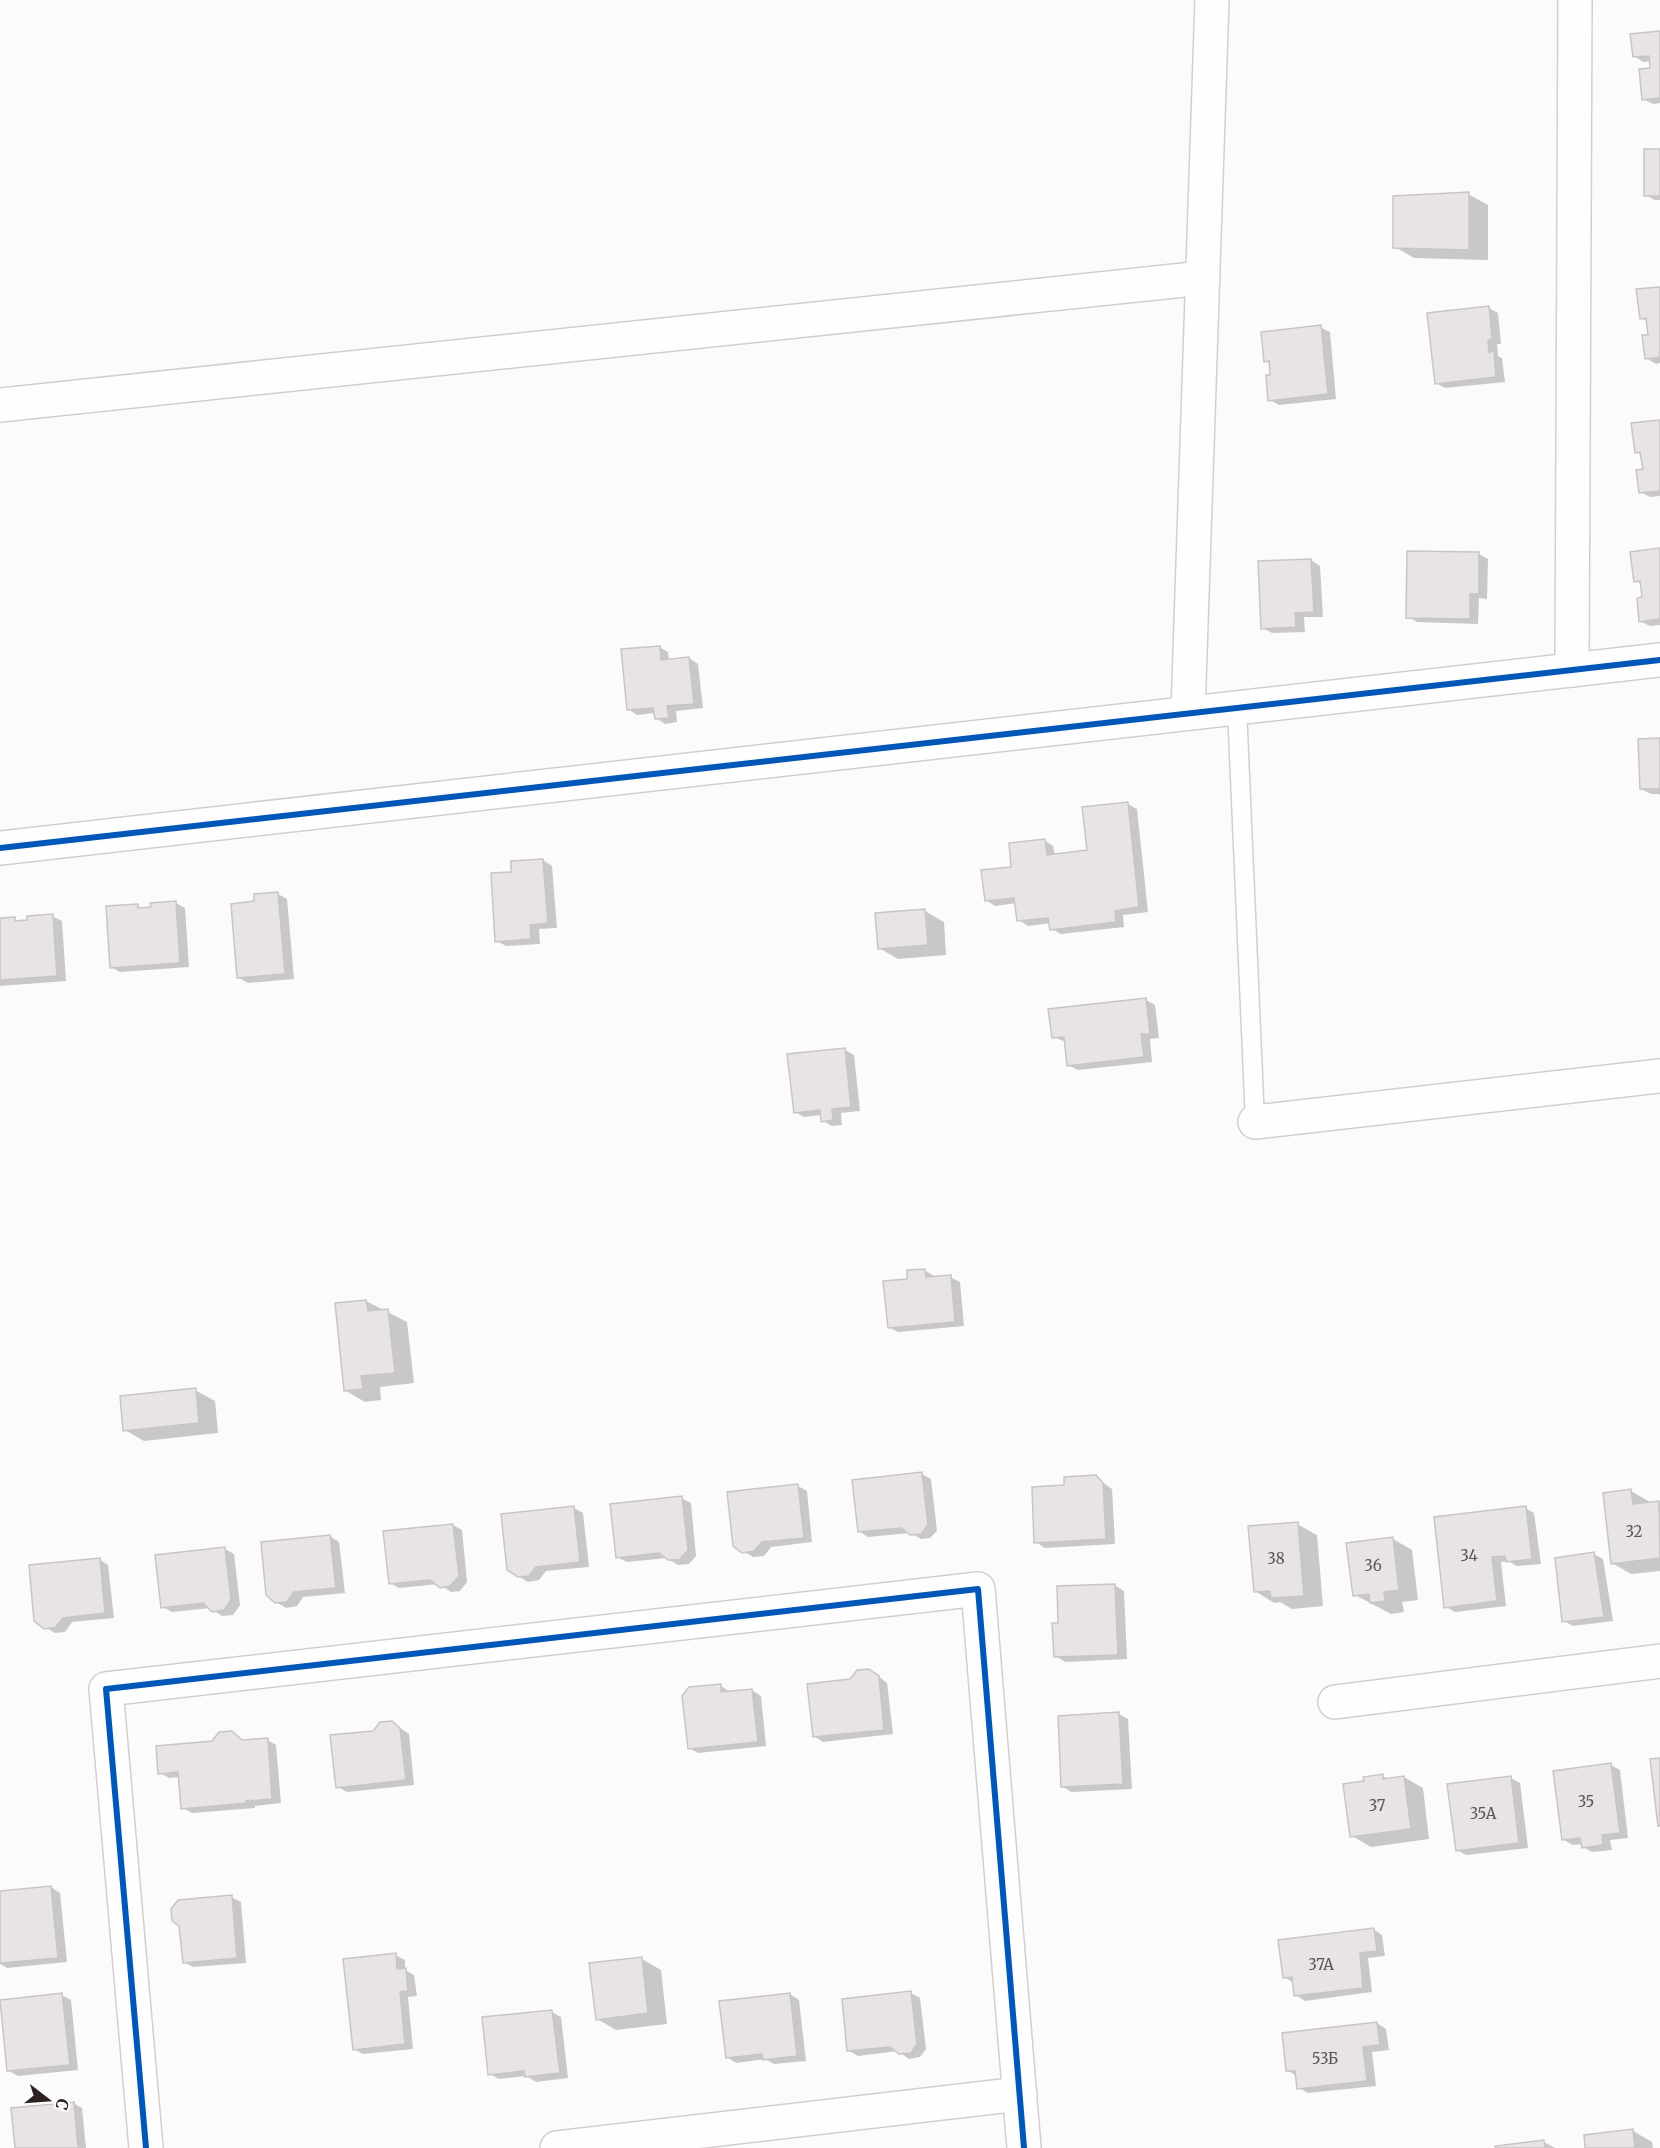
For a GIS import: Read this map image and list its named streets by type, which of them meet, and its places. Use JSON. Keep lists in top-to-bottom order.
{
  "house_numbers": [
    "32",
    "34",
    "38",
    "36",
    "35",
    "37",
    "35А",
    "37А",
    "53Б"
  ],
  "north": "right"
}
